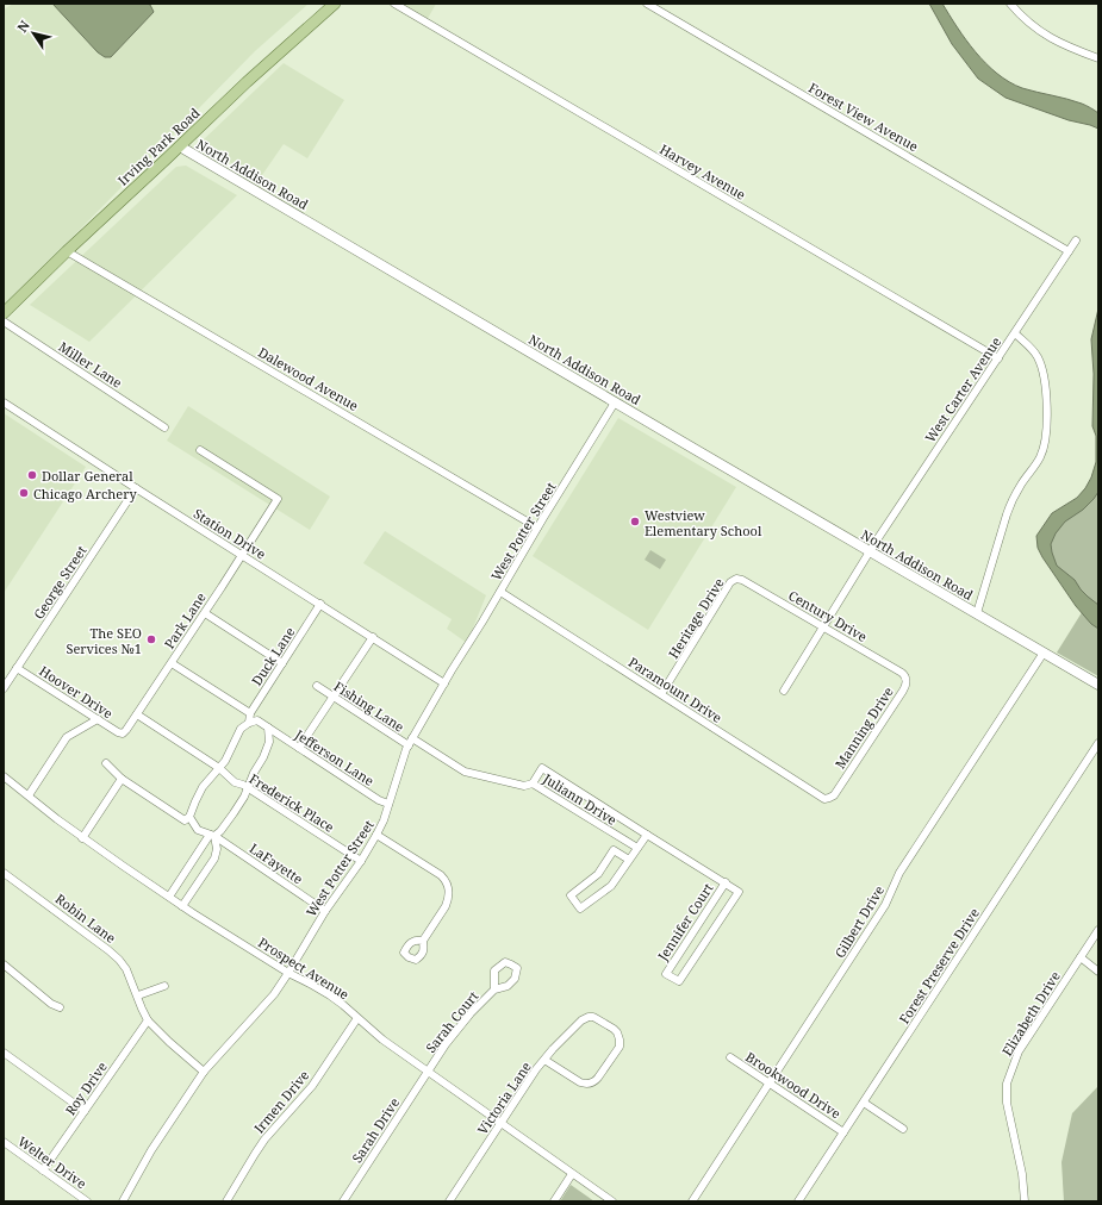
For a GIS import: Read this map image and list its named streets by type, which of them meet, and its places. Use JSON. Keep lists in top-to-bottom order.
{
  "streets": {
    "main road": ["Irving Park Road"],
    "street": [
      "Forest View Avenue",
      "Harvey Avenue",
      "North Addison Road",
      "Miller Lane",
      "Dalewood Avenue",
      "West Carter Avenue",
      "West Potter Street",
      "Station Drive",
      "George Street",
      "Century Drive",
      "Heritage Drive",
      "Park Lane",
      "Duck Lane",
      "Paramount Drive",
      "Hoover Drive",
      "Fishing Lane",
      "Manning Drive",
      "Jefferson Lane",
      "Juliann Drive",
      "Frederick Place",
      "LaFayette",
      "Robin Lane",
      "Jennifer Court",
      "Gilbert Drive",
      "Forest Preserve Drive",
      "Prospect Avenue",
      "Elizabeth Drive",
      "Sarah Court",
      "Brookwood Drive",
      "Roy Drive",
      "Victoria Lane",
      "Irmen Drive",
      "Sarah Drive",
      "Welter Drive"
    ]
  },
  "crossings": [
    ["Forest View Avenue", "West Carter Avenue"],
    ["Irving Park Road", "North Addison Road"],
    ["Irving Park Road", "Dalewood Avenue"],
    ["Harvey Avenue", "West Carter Avenue"],
    ["North Addison Road", "West Carter Avenue"],
    ["North Addison Road", "West Potter Street"],
    ["North Addison Road", "Gilbert Drive"],
    ["Dalewood Avenue", "West Potter Street"],
    ["West Carter Avenue", "Century Drive"],
    ["West Potter Street", "Station Drive"],
    ["West Potter Street", "Paramount Drive"],
    ["West Potter Street", "Fishing Lane"],
    ["West Potter Street", "Jefferson Lane"],
    ["West Potter Street", "Juliann Drive"],
    ["West Potter Street", "Frederick Place"],
    ["West Potter Street", "LaFayette"],
    ["West Potter Street", "Robin Lane"],
    ["West Potter Street", "Prospect Avenue"],
    ["Station Drive", "George Street"],
    ["Station Drive", "Park Lane"],
    ["Station Drive", "Duck Lane"],
    ["George Street", "Hoover Drive"],
    ["Century Drive", "Heritage Drive"],
    ["Century Drive", "Manning Drive"],
    ["Heritage Drive", "Paramount Drive"],
    ["Park Lane", "Hoover Drive"],
    ["Park Lane", "Frederick Place"],
    ["Duck Lane", "Jefferson Lane"],
    ["Paramount Drive", "Manning Drive"],
    ["Fishing Lane", "Juliann Drive"],
    ["Robin Lane", "Roy Drive"],
    ["Gilbert Drive", "Brookwood Drive"],
    ["Forest Preserve Drive", "Brookwood Drive"],
    ["Prospect Avenue", "Sarah Court"],
    ["Prospect Avenue", "Victoria Lane"],
    ["Prospect Avenue", "Irmen Drive"],
    ["Prospect Avenue", "Sarah Drive"],
    ["Sarah Court", "Sarah Drive"],
    ["Roy Drive", "Welter Drive"]
  ],
  "places": [
    "Dollar General",
    "Chicago Archery",
    "Westview Elementary School",
    "The SEO Services №1"
  ],
  "north": "top left"
}
